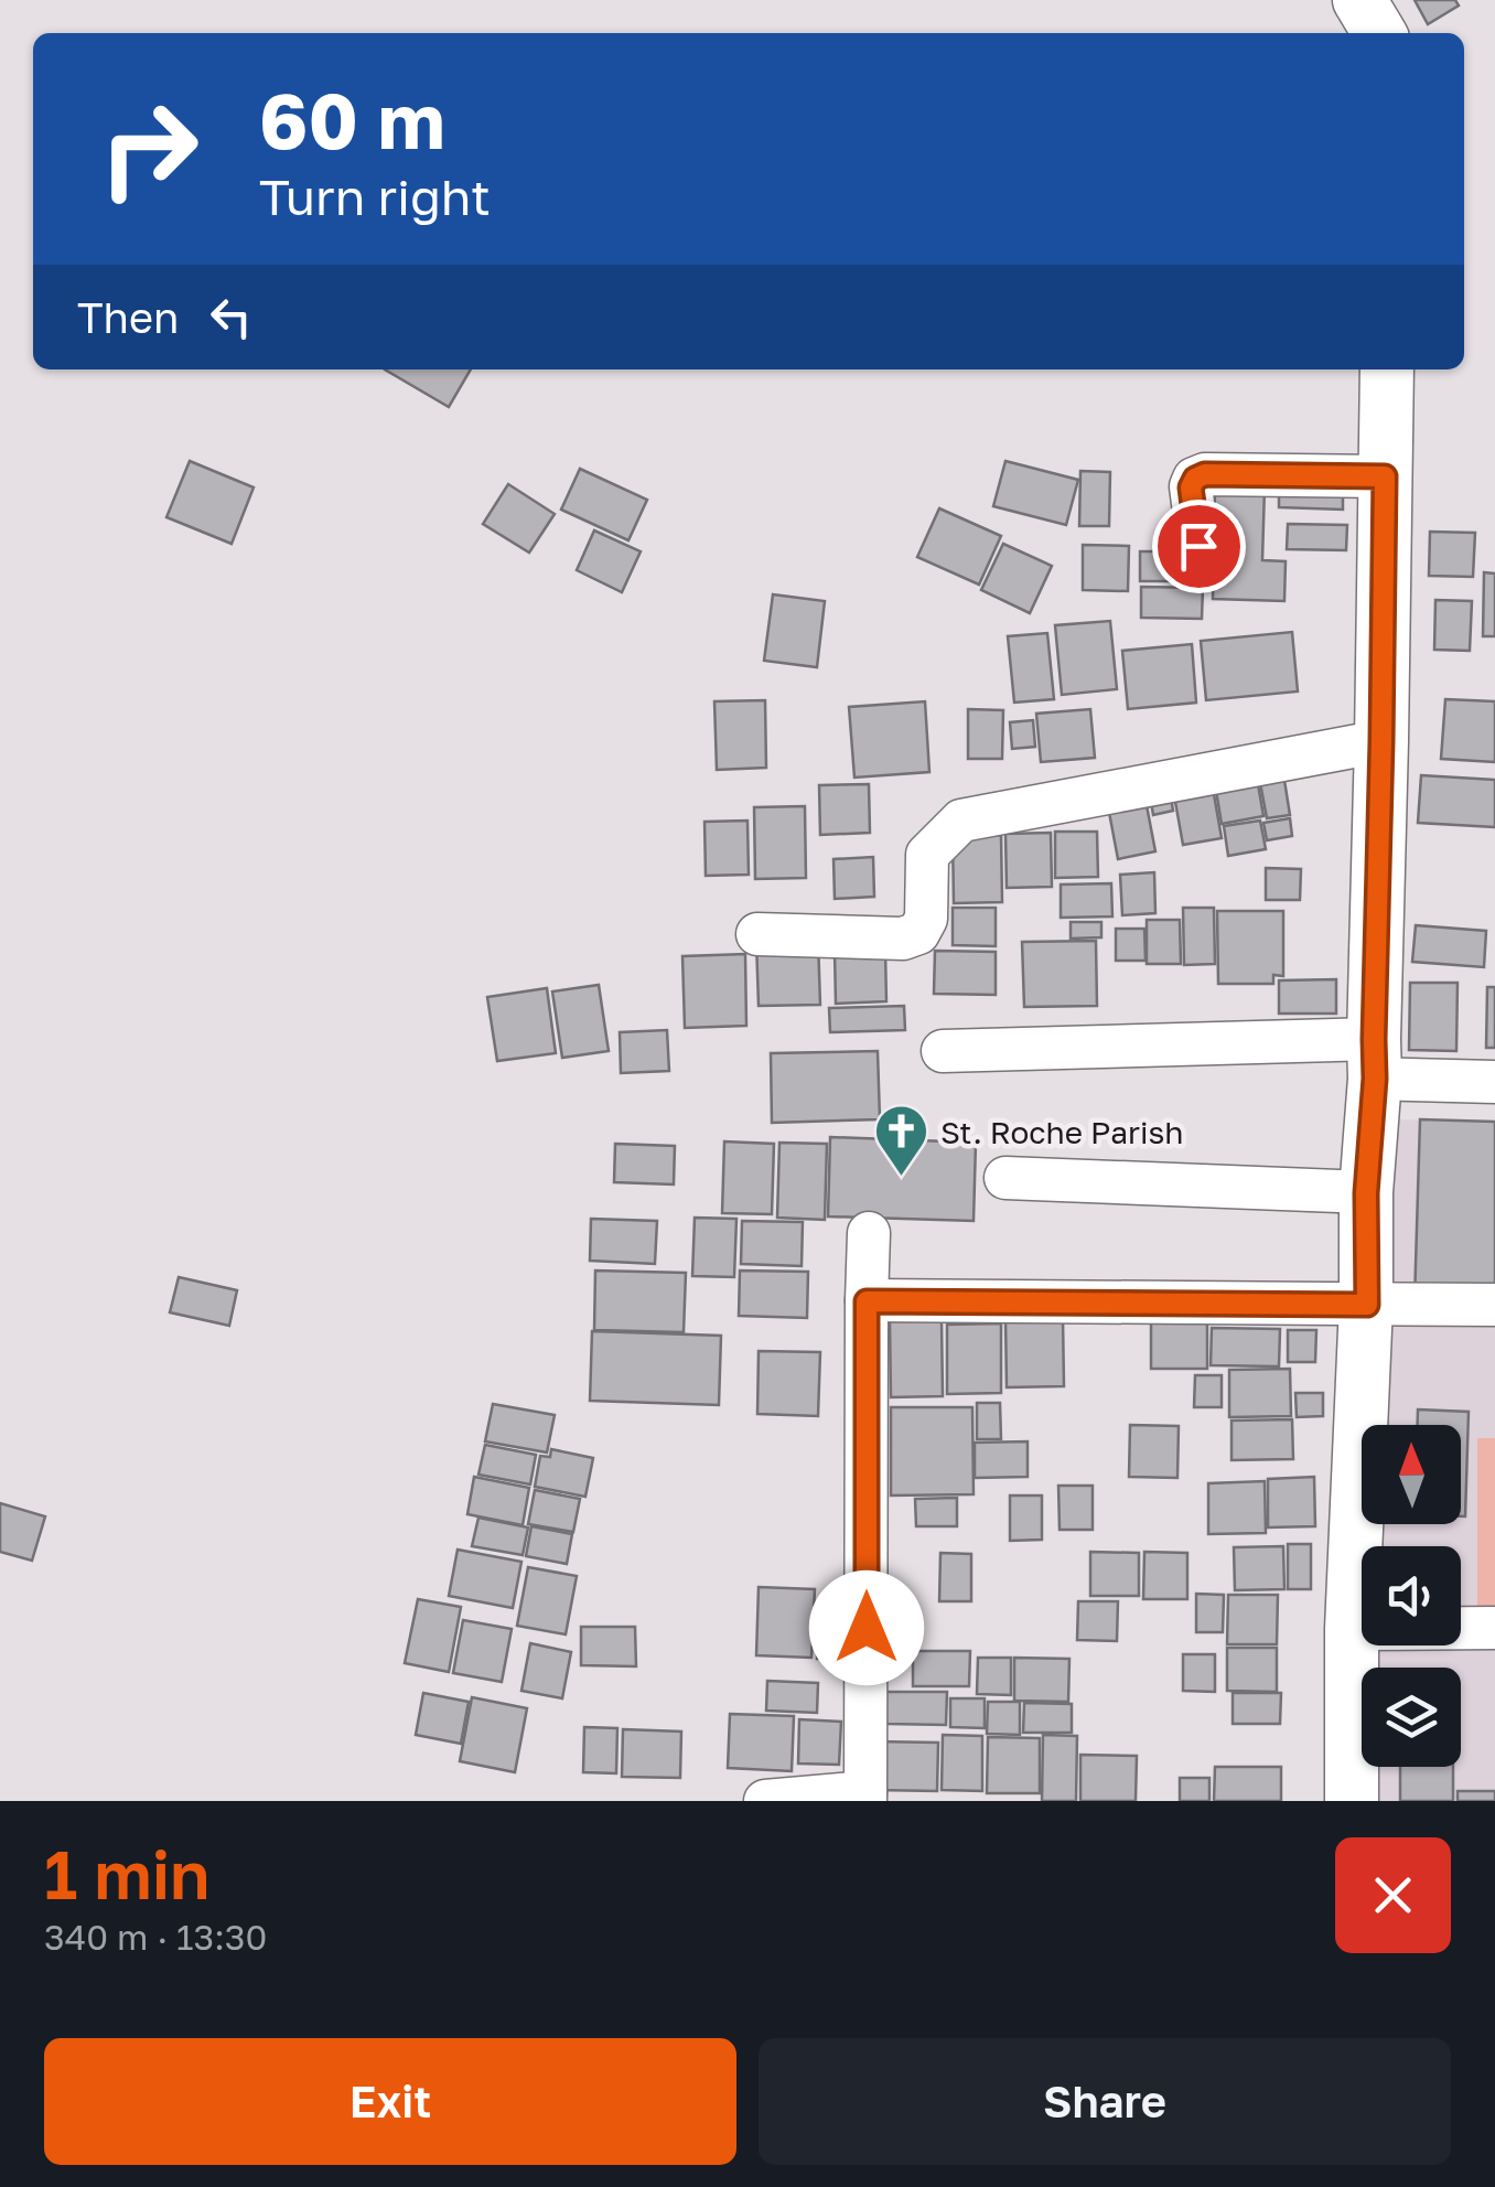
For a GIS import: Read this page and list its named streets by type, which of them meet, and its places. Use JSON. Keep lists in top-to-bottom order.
{
  "places": {
    "church": ["St. Roche Parish"]
  },
  "north": "top",
  "page": {
    "turn": ["60 m", "Turn right"],
    "then": "Then",
    "heading": ["1 min", "340 m · 13:30"],
    "buttons": ["Exit", "Share"]
  }
}
